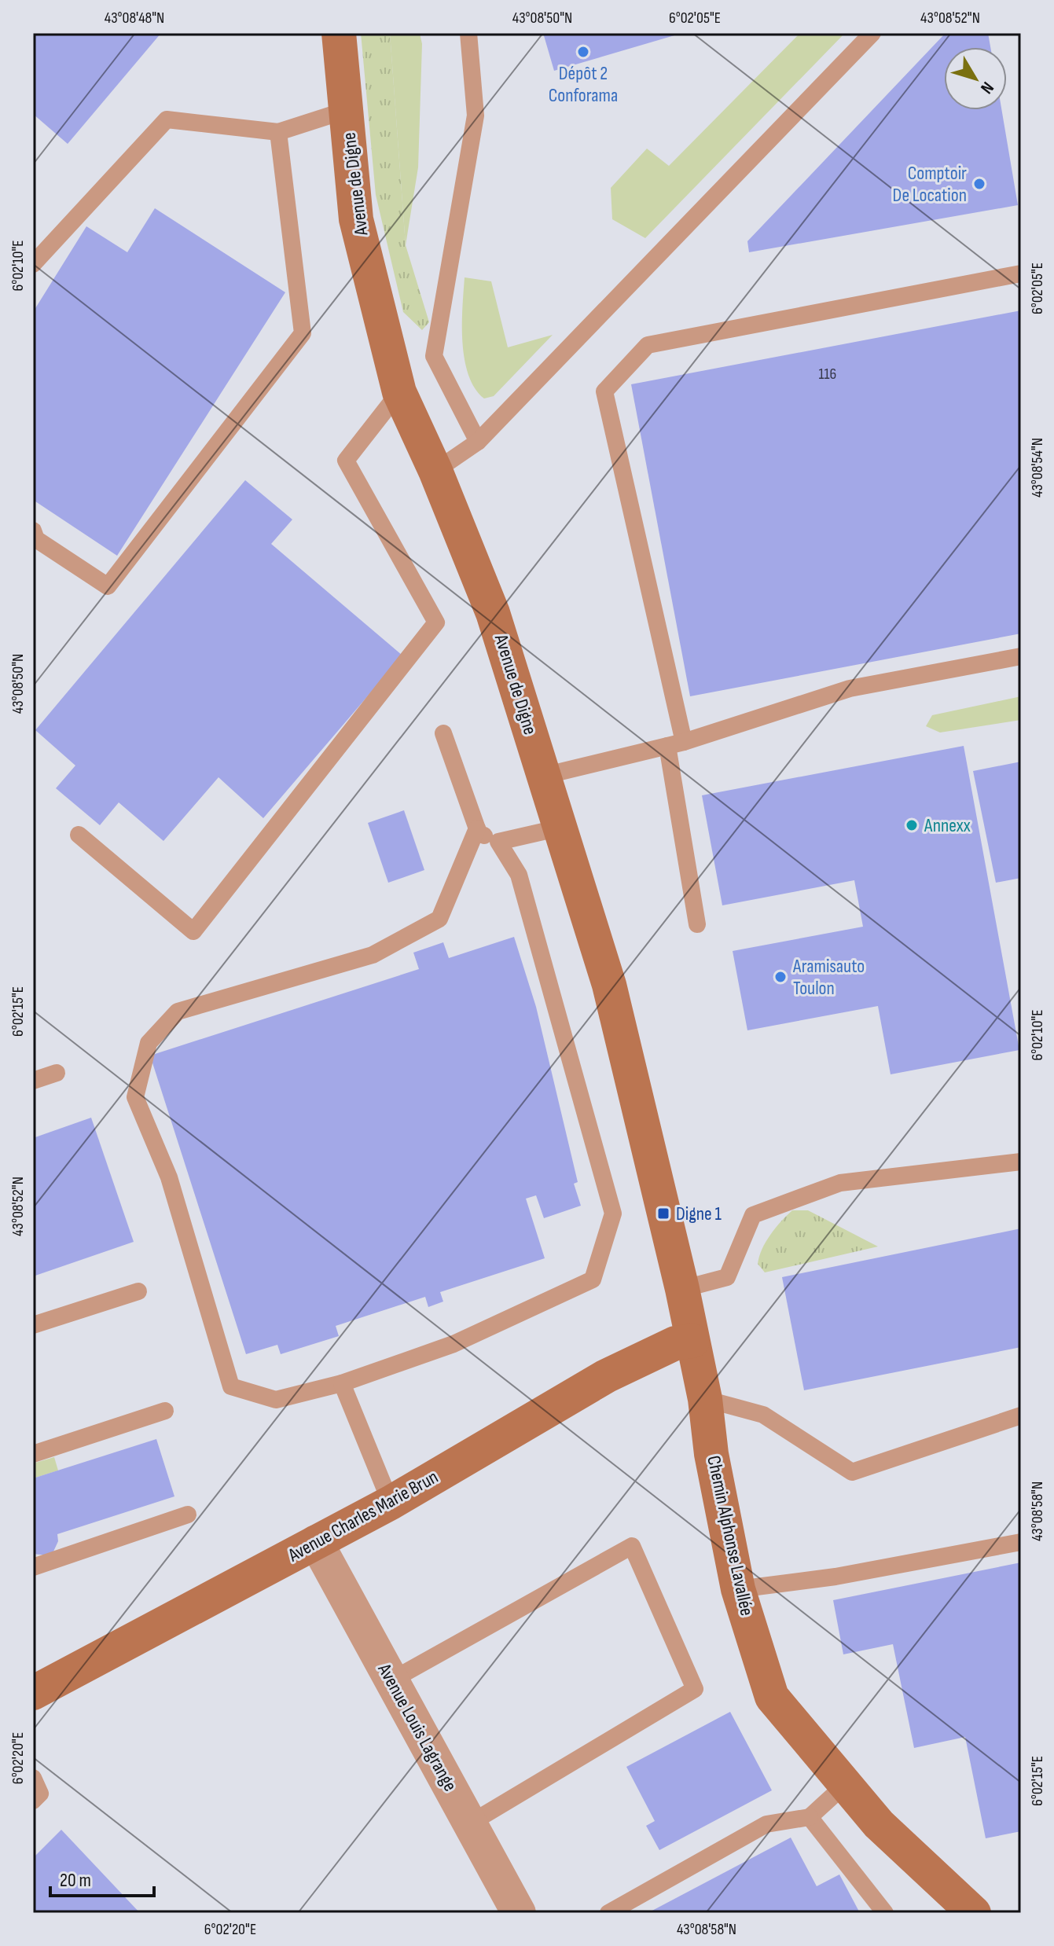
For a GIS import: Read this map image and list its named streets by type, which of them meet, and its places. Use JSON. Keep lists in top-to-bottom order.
{
  "streets": {
    "street": [
      "Avenue de Digne",
      "Avenue Charles Marie Brun",
      "Chemin Alphonse Lavallée",
      "Avenue Louis Lagrange"
    ]
  },
  "crossings": [
    ["Avenue de Digne", "Avenue Charles Marie Brun"],
    ["Avenue de Digne", "Chemin Alphonse Lavallée"],
    ["Avenue Charles Marie Brun", "Chemin Alphonse Lavallée"],
    ["Avenue Charles Marie Brun", "Avenue Louis Lagrange"]
  ],
  "places": {
    "other": [
      "Dépôt 2 Conforama",
      "Comptoir De Location",
      "Annexx",
      "Aramisauto Toulon"
    ],
    "transit": ["Digne 1"]
  },
  "house_numbers": ["116"],
  "scale_bar": "20 m",
  "north": "bottom right",
  "coordinates": [
    "43°08'48\"N",
    "43°08'50\"N",
    "6°02'05\"E",
    "43°08'52\"N",
    "6°02'10\"E",
    "43°08'54\"N",
    "6°02'15\"E",
    "43°08'58\"N",
    "6°02'20\"E"
  ]
}
